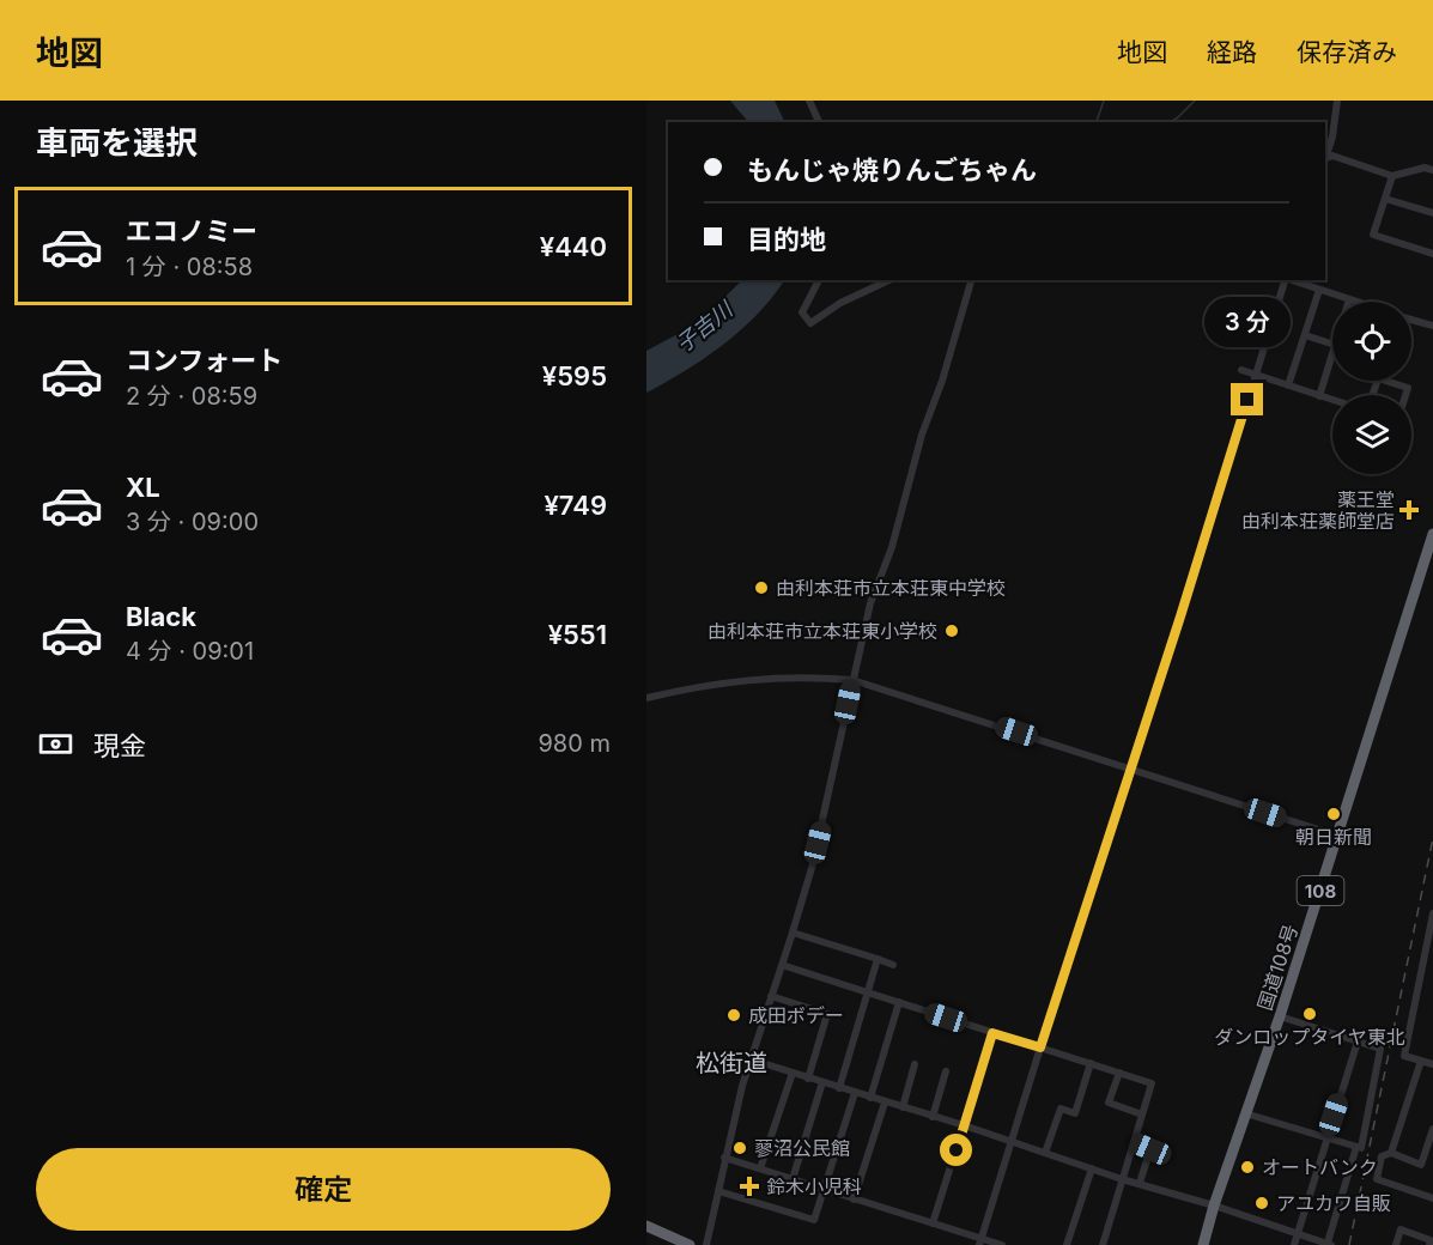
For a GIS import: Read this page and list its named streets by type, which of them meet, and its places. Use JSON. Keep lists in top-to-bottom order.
{
  "streets": {
    "highway": ["108", "国道108号"]
  },
  "districts": ["松街道"],
  "water": ["子吉川"],
  "places": {
    "health": ["薬王堂 由利本荘薬師堂店", "鈴木小児科"],
    "other": [
      "由利本荘市立本荘東中学校",
      "由利本荘市立本荘東小学校",
      "朝日新聞",
      "ダンロップタイヤ東北",
      "成田ボデー",
      "蓼沼公民館",
      "オートバンク",
      "アユカワ自販"
    ]
  },
  "page": {
    "header": "地図",
    "nav": ["地図", "経路", "保存済み"],
    "heading": "車両を選択",
    "banner": ["もんじゃ焼りんごちゃん", "目的地"],
    "list": [
      {
        "name": "エコノミー",
        "note": "1 分 · 08:58",
        "value": "¥440"
      },
      {
        "name": "コンフォート",
        "note": "2 分 · 08:59",
        "value": "¥595"
      },
      {
        "name": "XL",
        "note": "3 分 · 09:00",
        "value": "¥749"
      },
      {
        "name": "Black",
        "note": "4 分 · 09:01",
        "value": "¥551"
      }
    ],
    "bubble": "3 分",
    "pay": ["現金", "980 m"],
    "buttons": "確定"
  }
}
